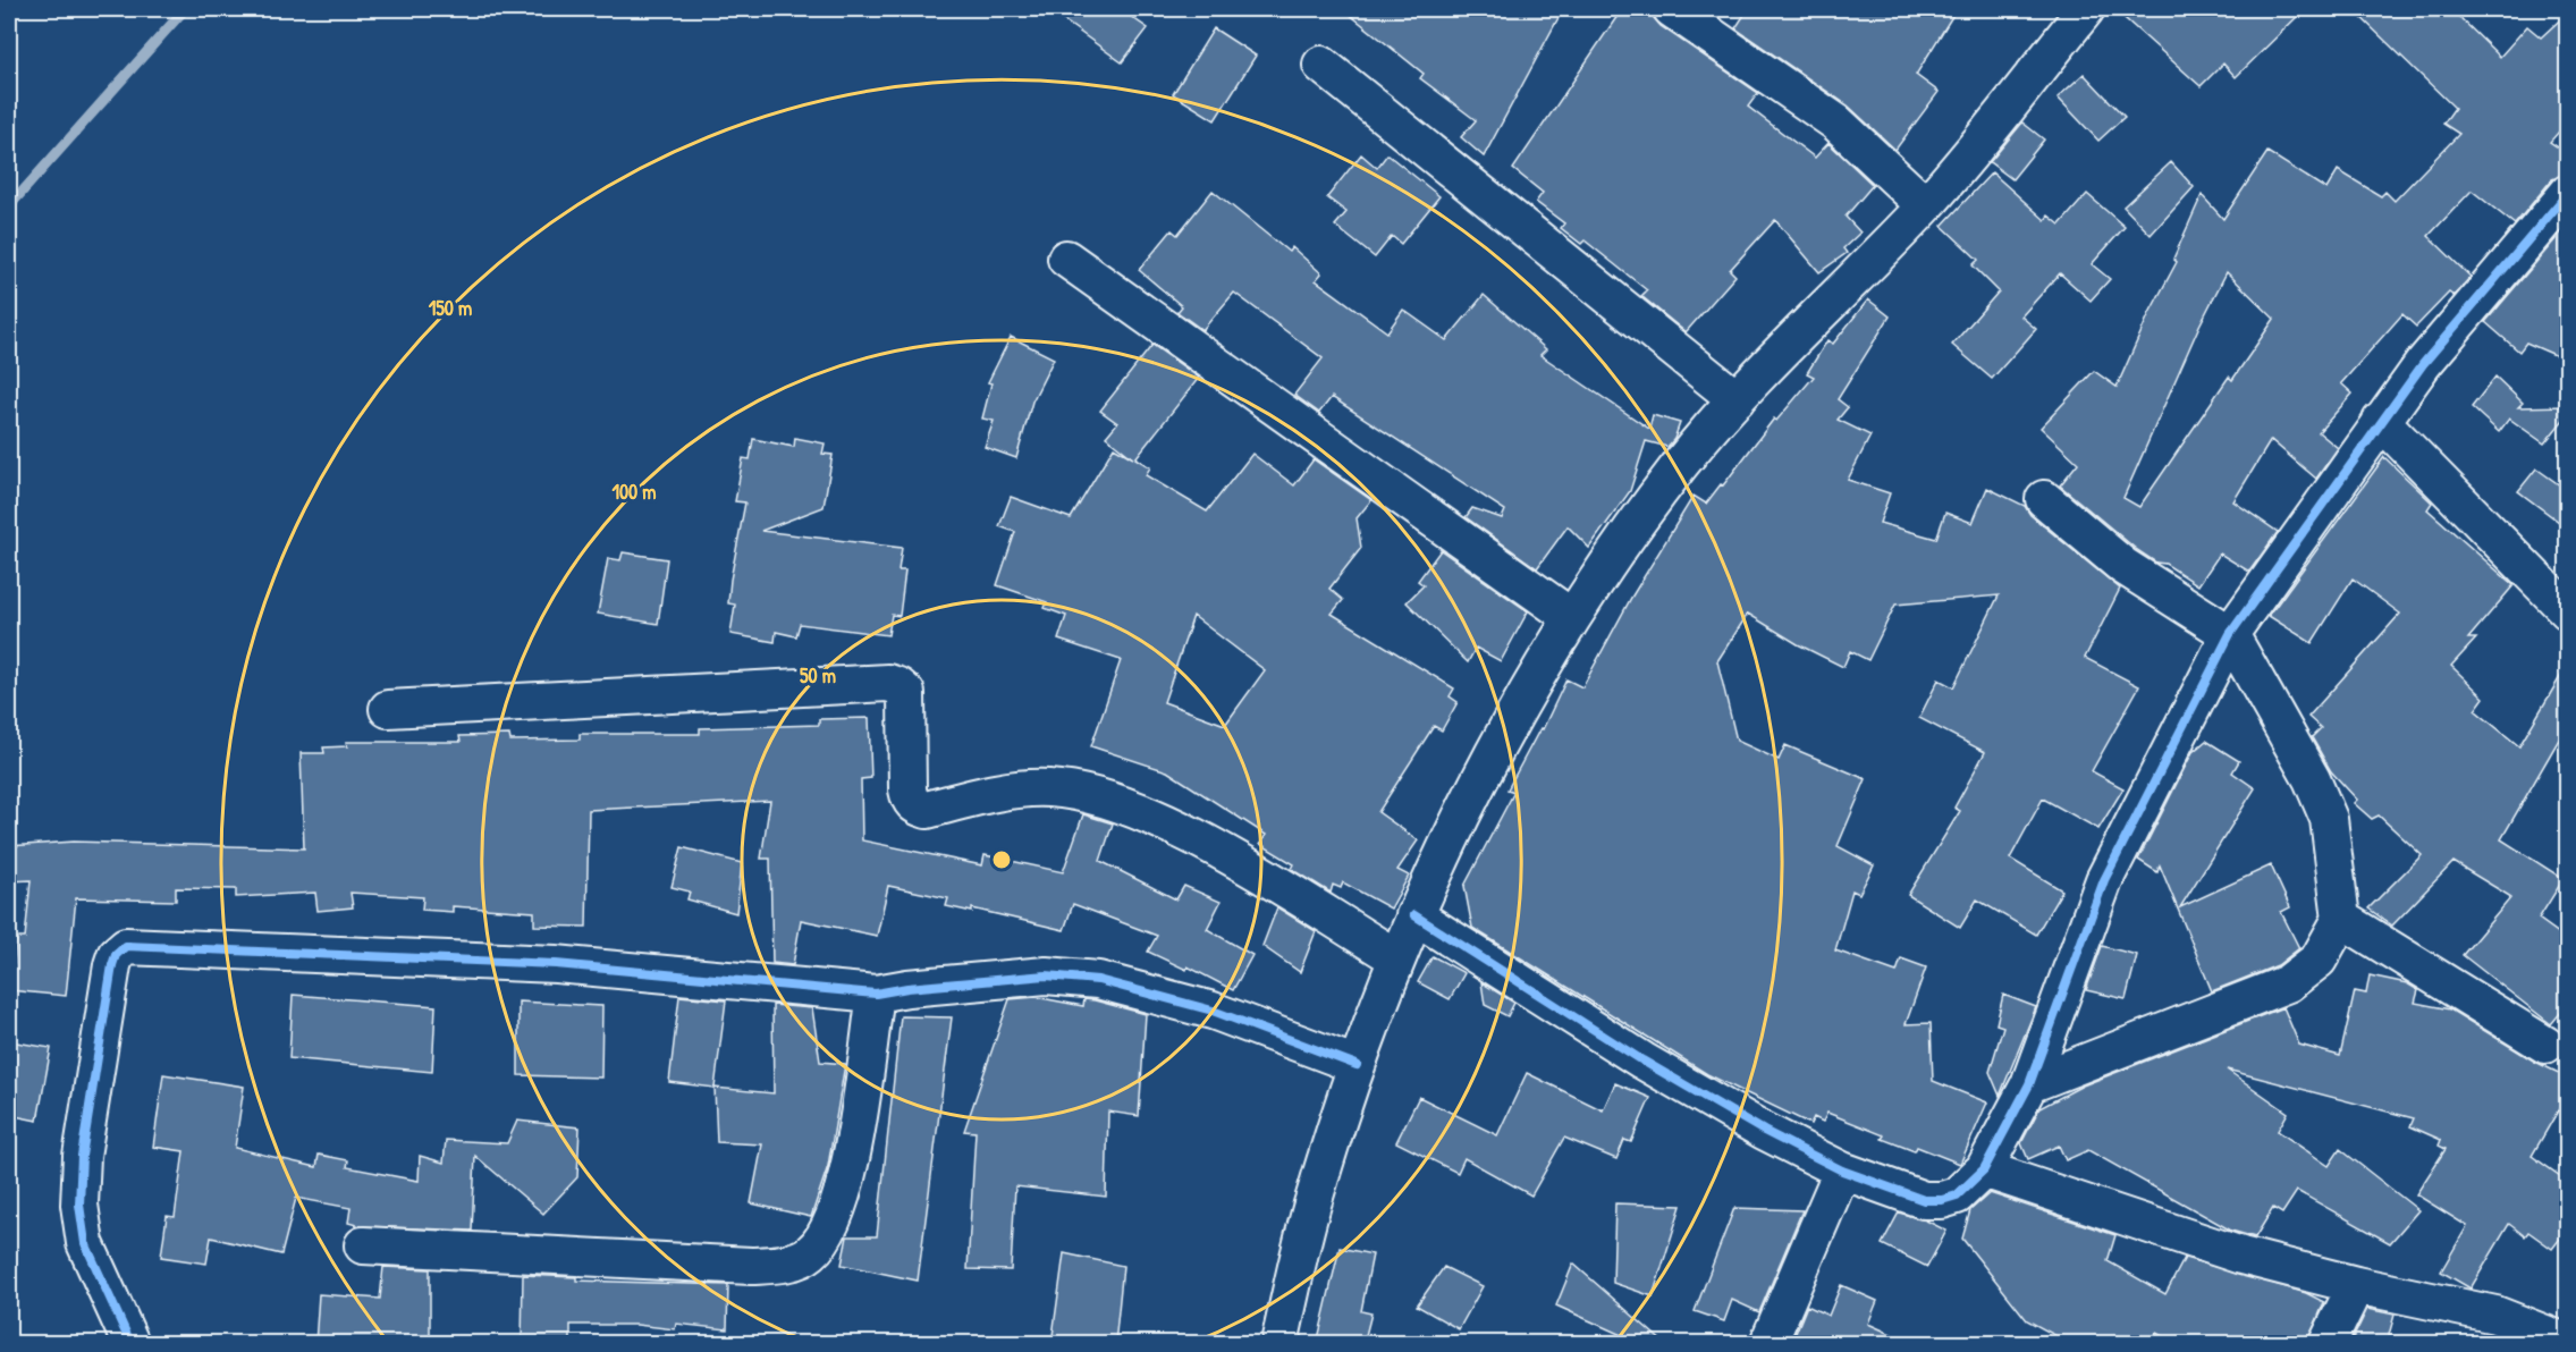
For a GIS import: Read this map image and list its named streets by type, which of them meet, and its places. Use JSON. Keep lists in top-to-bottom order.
{
  "rings": ["150 m", "100 m", "50 m"]
}
